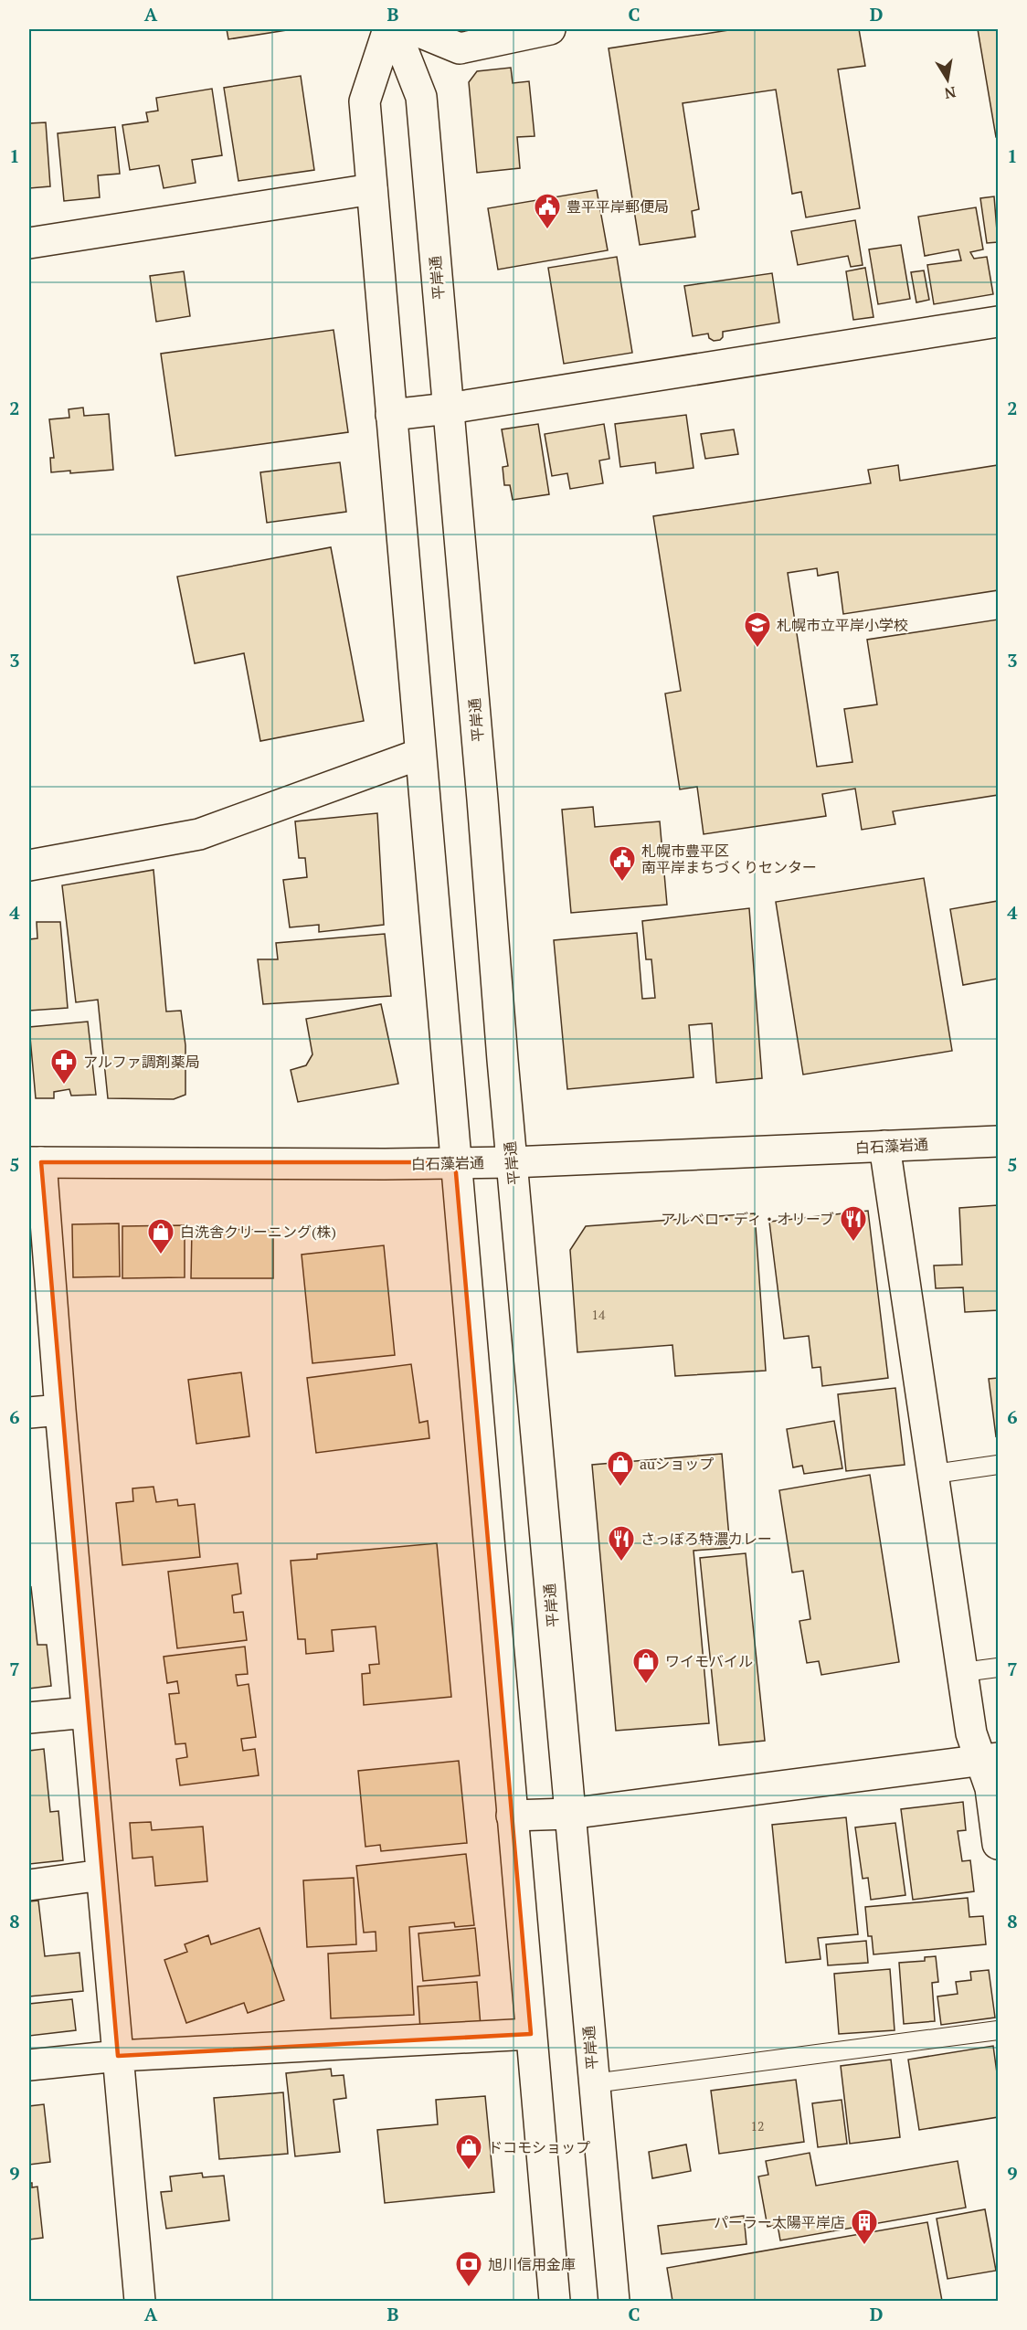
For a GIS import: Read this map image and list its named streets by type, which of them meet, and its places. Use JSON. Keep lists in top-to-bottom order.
{
  "streets": {
    "main road": ["平岸通", "白石藻岩通"]
  },
  "crossings": [
    ["平岸通", "白石藻岩通"]
  ],
  "places": {
    "public building": ["豊平平岸郵便局", "札幌市豊平区 南平岸まちづくりセンター"],
    "school or university": ["札幌市立平岸小学校"],
    "pharmacy": ["アルファ調剤薬局"],
    "restaurant": ["アルベロ・ディ・オリーブ", "さっぽろ特濃カレー"],
    "shop": [
      "白洗舎クリーニング(株)",
      "auショップ",
      "ワイモバイル",
      "ドコモショップ"
    ],
    "building": ["パーラー太陽平岸店"],
    "bank": ["旭川信用金庫"]
  },
  "house_numbers": ["14", "12"],
  "north": "bottom",
  "grid": {
    "columns": [
      "A",
      "B",
      "C",
      "D"
    ],
    "rows": [
      "1",
      "2",
      "3",
      "4",
      "5",
      "6",
      "7",
      "8",
      "9"
    ]
  }
}
